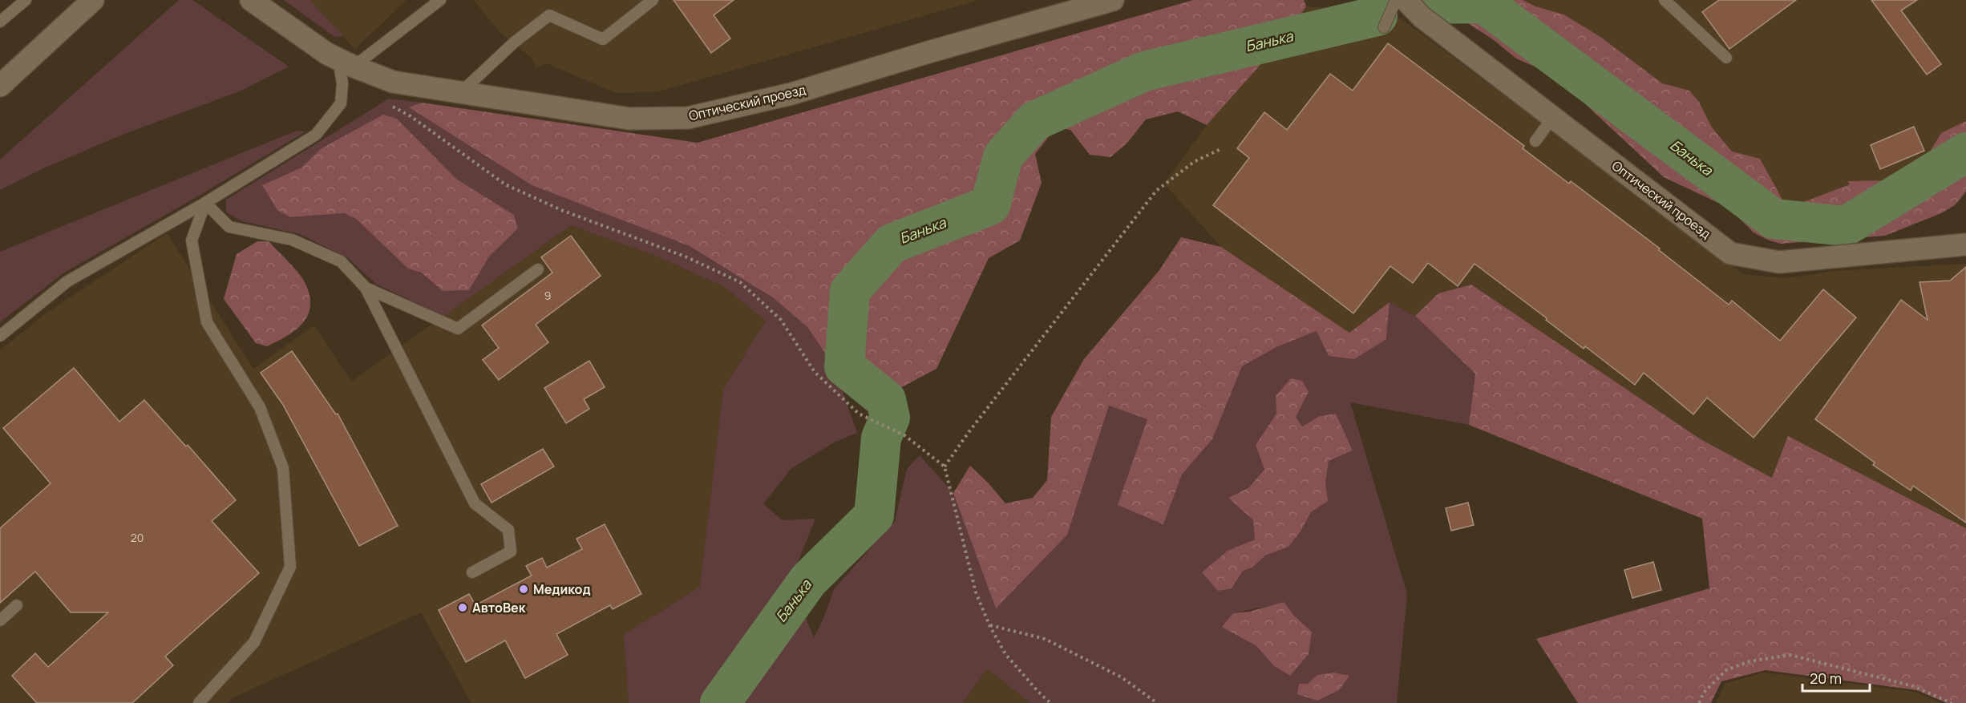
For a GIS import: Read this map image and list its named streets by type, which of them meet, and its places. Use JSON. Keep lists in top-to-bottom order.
{
  "streets": {
    "street": ["Оптический проезд"]
  },
  "water": ["Банька"],
  "places": ["Медикод", "АвтоВек"],
  "house_numbers": ["9", "20"],
  "scale_bar": "20 m"
}
